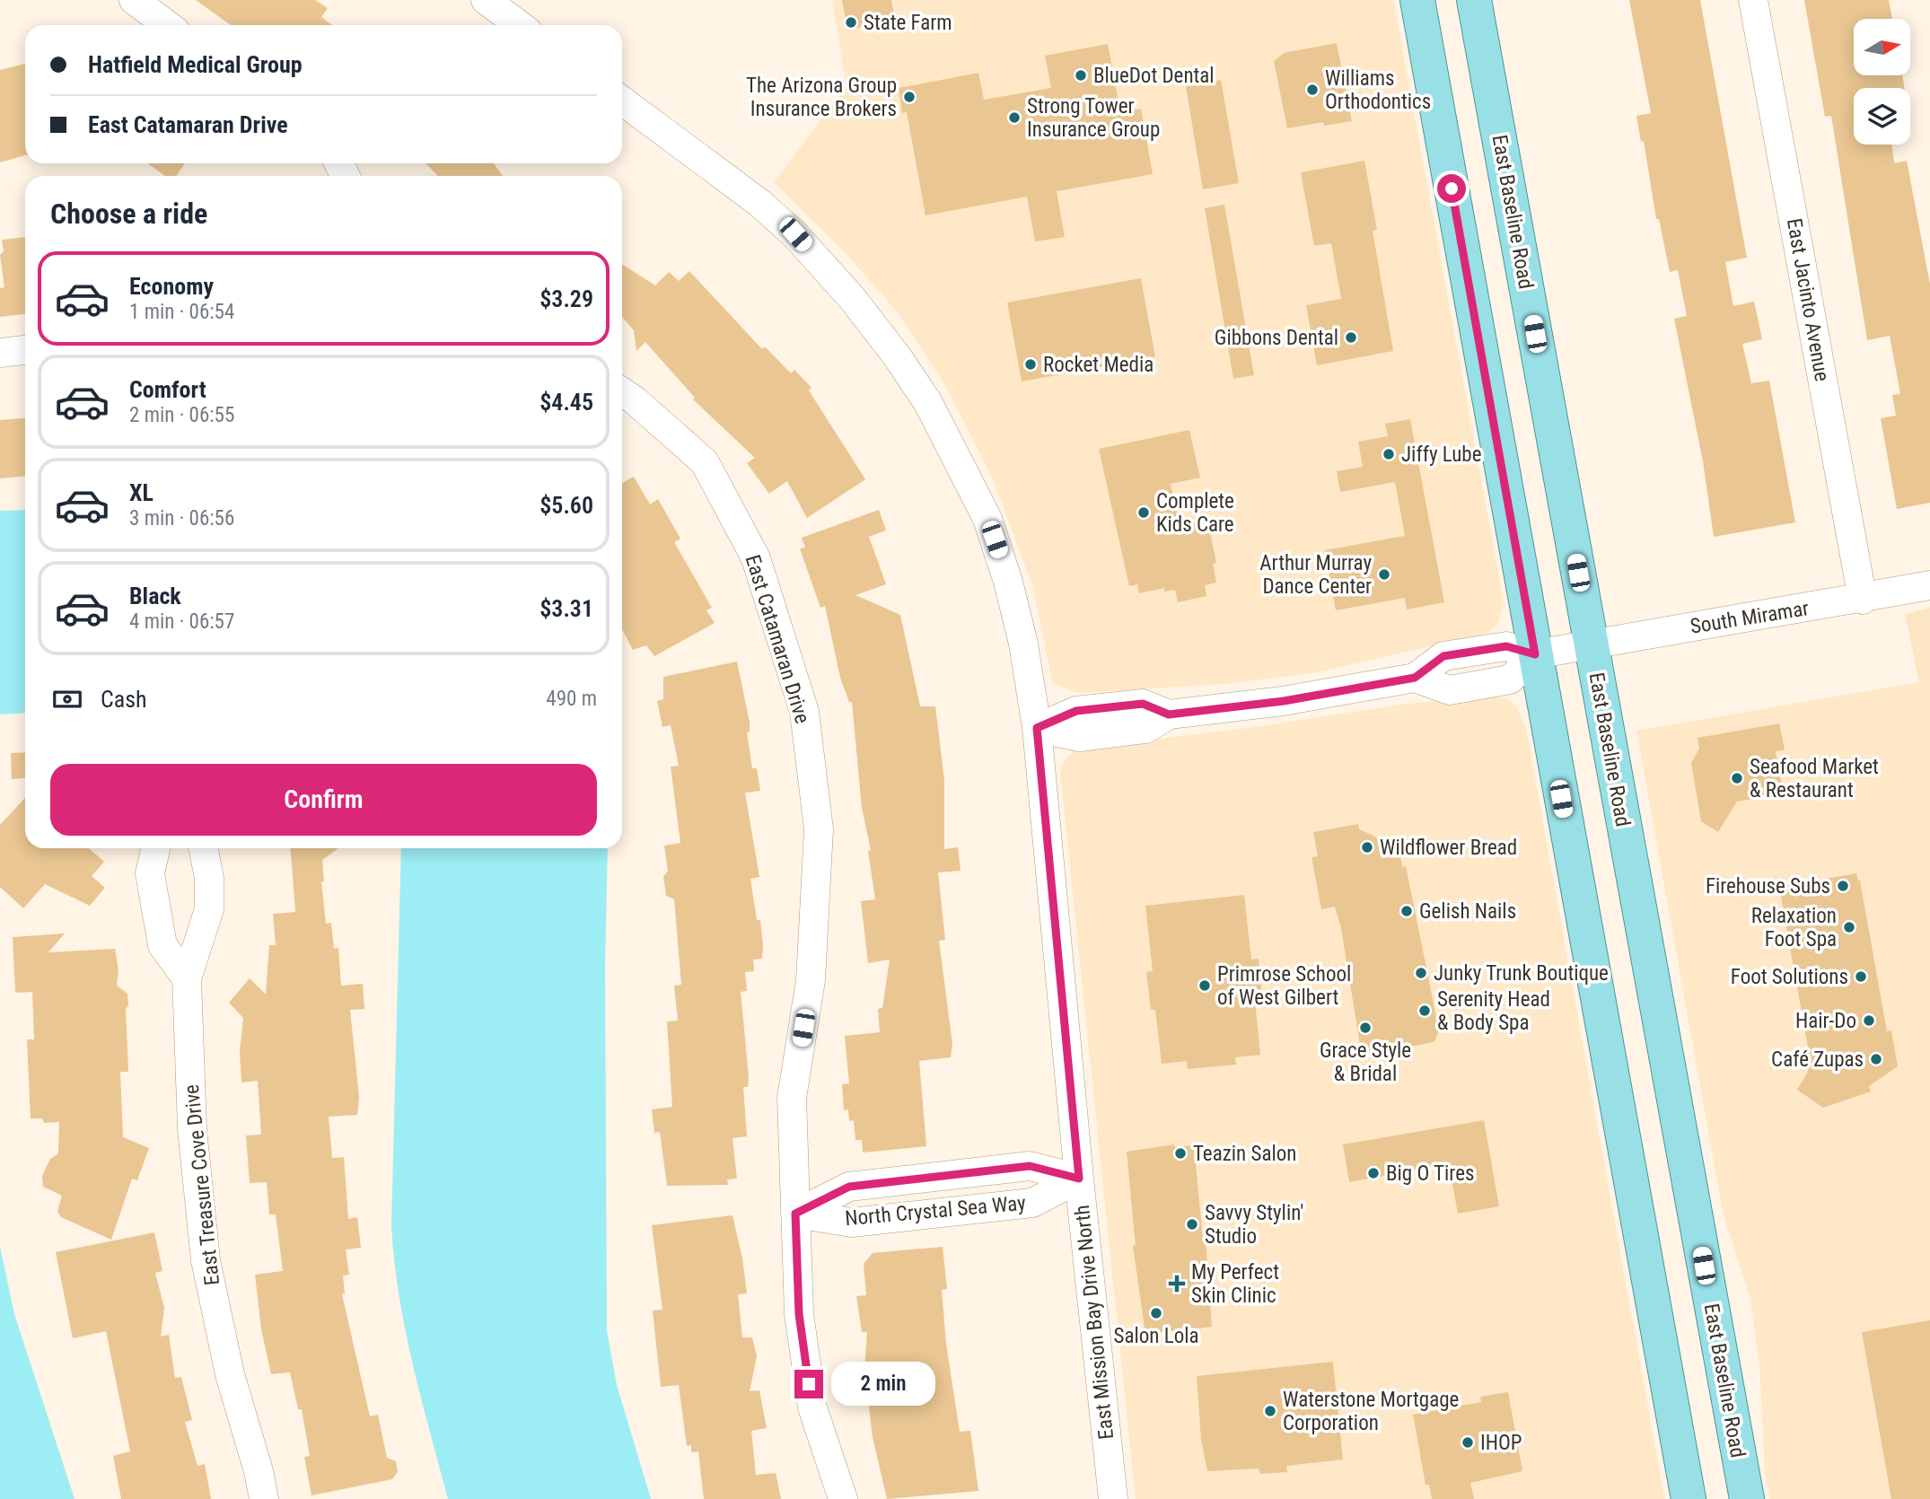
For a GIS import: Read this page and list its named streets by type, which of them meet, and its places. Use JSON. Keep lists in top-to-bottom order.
{
  "streets": {
    "main road": ["East Baseline Road"],
    "street": [
      "East Jacinto Avenue",
      "South Miramar",
      "East Catamaran Drive",
      "East Treasure Cove Drive",
      "North Crystal Sea Way",
      "East Mission Bay Drive North"
    ]
  },
  "crossings": [
    ["East Baseline Road", "South Miramar"],
    ["East Jacinto Avenue", "South Miramar"],
    ["East Catamaran Drive", "North Crystal Sea Way"],
    ["North Crystal Sea Way", "East Mission Bay Drive North"]
  ],
  "places": {
    "other": [
      "State Farm",
      "BlueDot Dental",
      "Williams Orthodontics",
      "The Arizona Group Insurance Brokers",
      "Strong Tower Insurance Group",
      "Gibbons Dental",
      "Rocket Media",
      "Jiffy Lube",
      "Complete Kids Care",
      "Arthur Murray Dance Center",
      "Seafood Market & Restaurant",
      "Wildflower Bread",
      "Firehouse Subs",
      "Gelish Nails",
      "Relaxation Foot Spa",
      "Junky Trunk Boutique",
      "Foot Solutions",
      "Primrose School of West Gilbert",
      "Serenity Head & Body Spa",
      "Hair-Do",
      "Grace Style & Bridal",
      "Café Zupas",
      "Teazin Salon",
      "Big O Tires",
      "Savvy Stylin' Studio",
      "Salon Lola",
      "Waterstone Mortgage Corporation",
      "IHOP"
    ],
    "health": ["My Perfect Skin Clinic"]
  },
  "north": "right",
  "page": {
    "banner": ["Hatfield Medical Group", "East Catamaran Drive"],
    "heading": "Choose a ride",
    "list": [
      {
        "name": "Economy",
        "note": "1 min · 06:54",
        "value": "$3.29"
      },
      {
        "name": "Comfort",
        "note": "2 min · 06:55",
        "value": "$4.45"
      },
      {
        "name": "XL",
        "note": "3 min · 06:56",
        "value": "$5.60"
      },
      {
        "name": "Black",
        "note": "4 min · 06:57",
        "value": "$3.31"
      }
    ],
    "pay": ["Cash", "490 m"],
    "buttons": "Confirm",
    "bubble": "2 min"
  }
}
